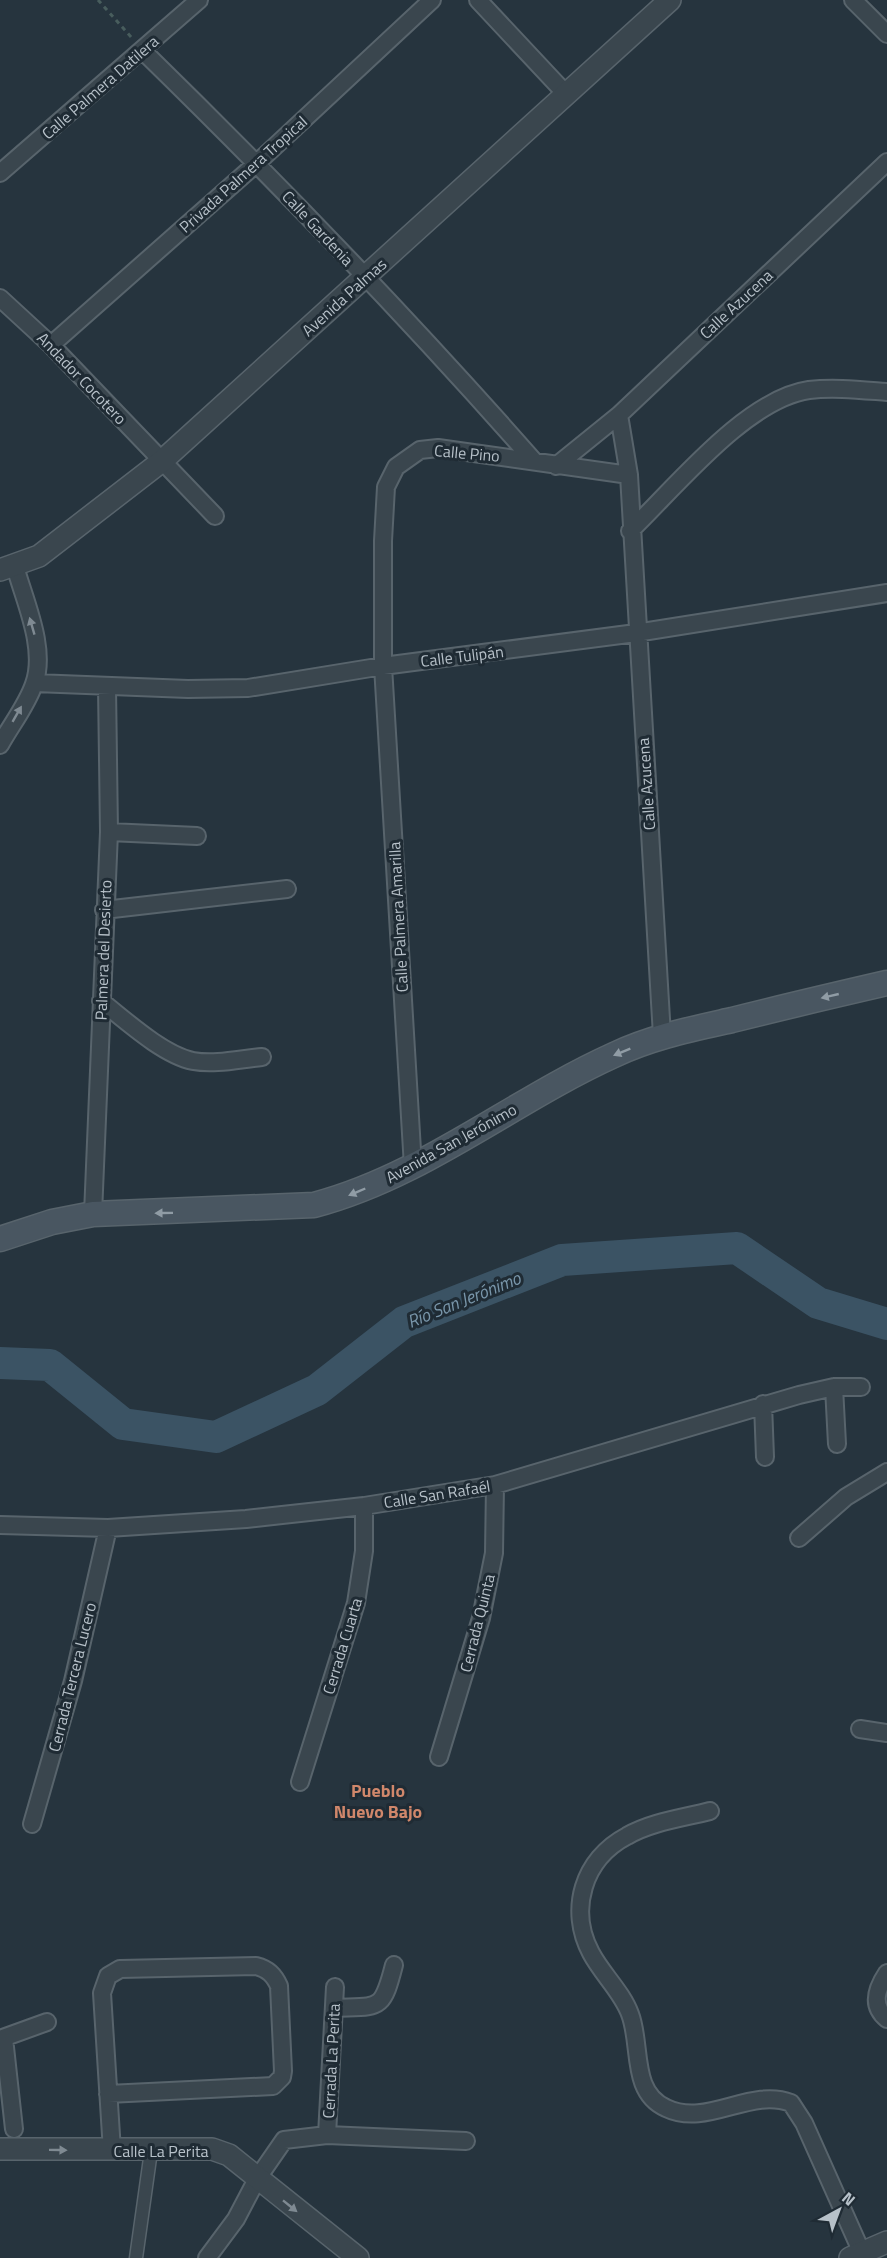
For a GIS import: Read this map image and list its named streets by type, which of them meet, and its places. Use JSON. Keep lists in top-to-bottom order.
{
  "streets": {
    "main road": ["Avenida San Jerónimo"],
    "street": [
      "Calle Palmera Datilera",
      "Privada Palmera Tropical",
      "Calle Gardenia",
      "Avenida Palmas",
      "Calle Azucena",
      "Andador Cocotero",
      "Calle Pino",
      "Calle Tulipán",
      "Calle Palmera Amarilla",
      "Palmera del Desierto",
      "Calle San Rafaél",
      "Cerrada Quinta",
      "Cerrada Cuarta",
      "Cerrada Tercera Lucero",
      "Cerrada La Perita",
      "Calle La Perita"
    ]
  },
  "crossings": [
    ["Calle Palmera Datilera", "Calle Gardenia"],
    ["Privada Palmera Tropical", "Calle Gardenia"],
    ["Privada Palmera Tropical", "Andador Cocotero"],
    ["Calle Gardenia", "Avenida Palmas"],
    ["Calle Gardenia", "Calle Pino"],
    ["Avenida Palmas", "Andador Cocotero"],
    ["Calle Azucena", "Calle Tulipán"],
    ["Calle Azucena", "Avenida San Jerónimo"],
    ["Calle Pino", "Calle Tulipán"],
    ["Calle Pino", "Calle Palmera Amarilla"],
    ["Calle Tulipán", "Calle Palmera Amarilla"],
    ["Calle Tulipán", "Palmera del Desierto"],
    ["Calle Palmera Amarilla", "Avenida San Jerónimo"],
    ["Palmera del Desierto", "Avenida San Jerónimo"],
    ["Calle San Rafaél", "Cerrada Quinta"],
    ["Calle San Rafaél", "Cerrada Cuarta"],
    ["Calle San Rafaél", "Cerrada Tercera Lucero"],
    ["Cerrada La Perita", "Calle La Perita"]
  ],
  "one_way": ["Avenida San Jerónimo", "Calle La Perita"],
  "districts": ["Pueblo Nuevo Bajo"],
  "water": ["Río San Jerónimo"],
  "north": "top right"
}
